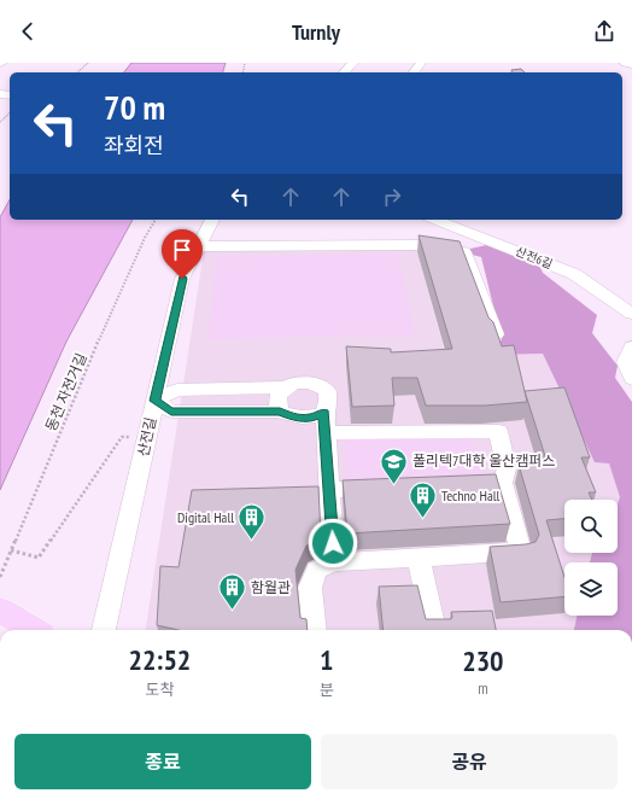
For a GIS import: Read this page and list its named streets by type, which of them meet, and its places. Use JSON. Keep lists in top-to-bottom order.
{
  "streets": {
    "street": ["산전6길", "산전길"],
    "path": ["동천 자전거길"]
  },
  "places": {
    "school or university": ["폴리텍7대학 울산캠퍼스"],
    "building": ["Techno Hall", "Digital Hall", "함월관"]
  },
  "page": {
    "header": "Turnly",
    "turn": ["70 m", "좌회전"],
    "eta": [
      "22:52",
      "도착",
      "1",
      "분",
      "230",
      "m"
    ],
    "buttons": ["종료", "공유"]
  }
}
